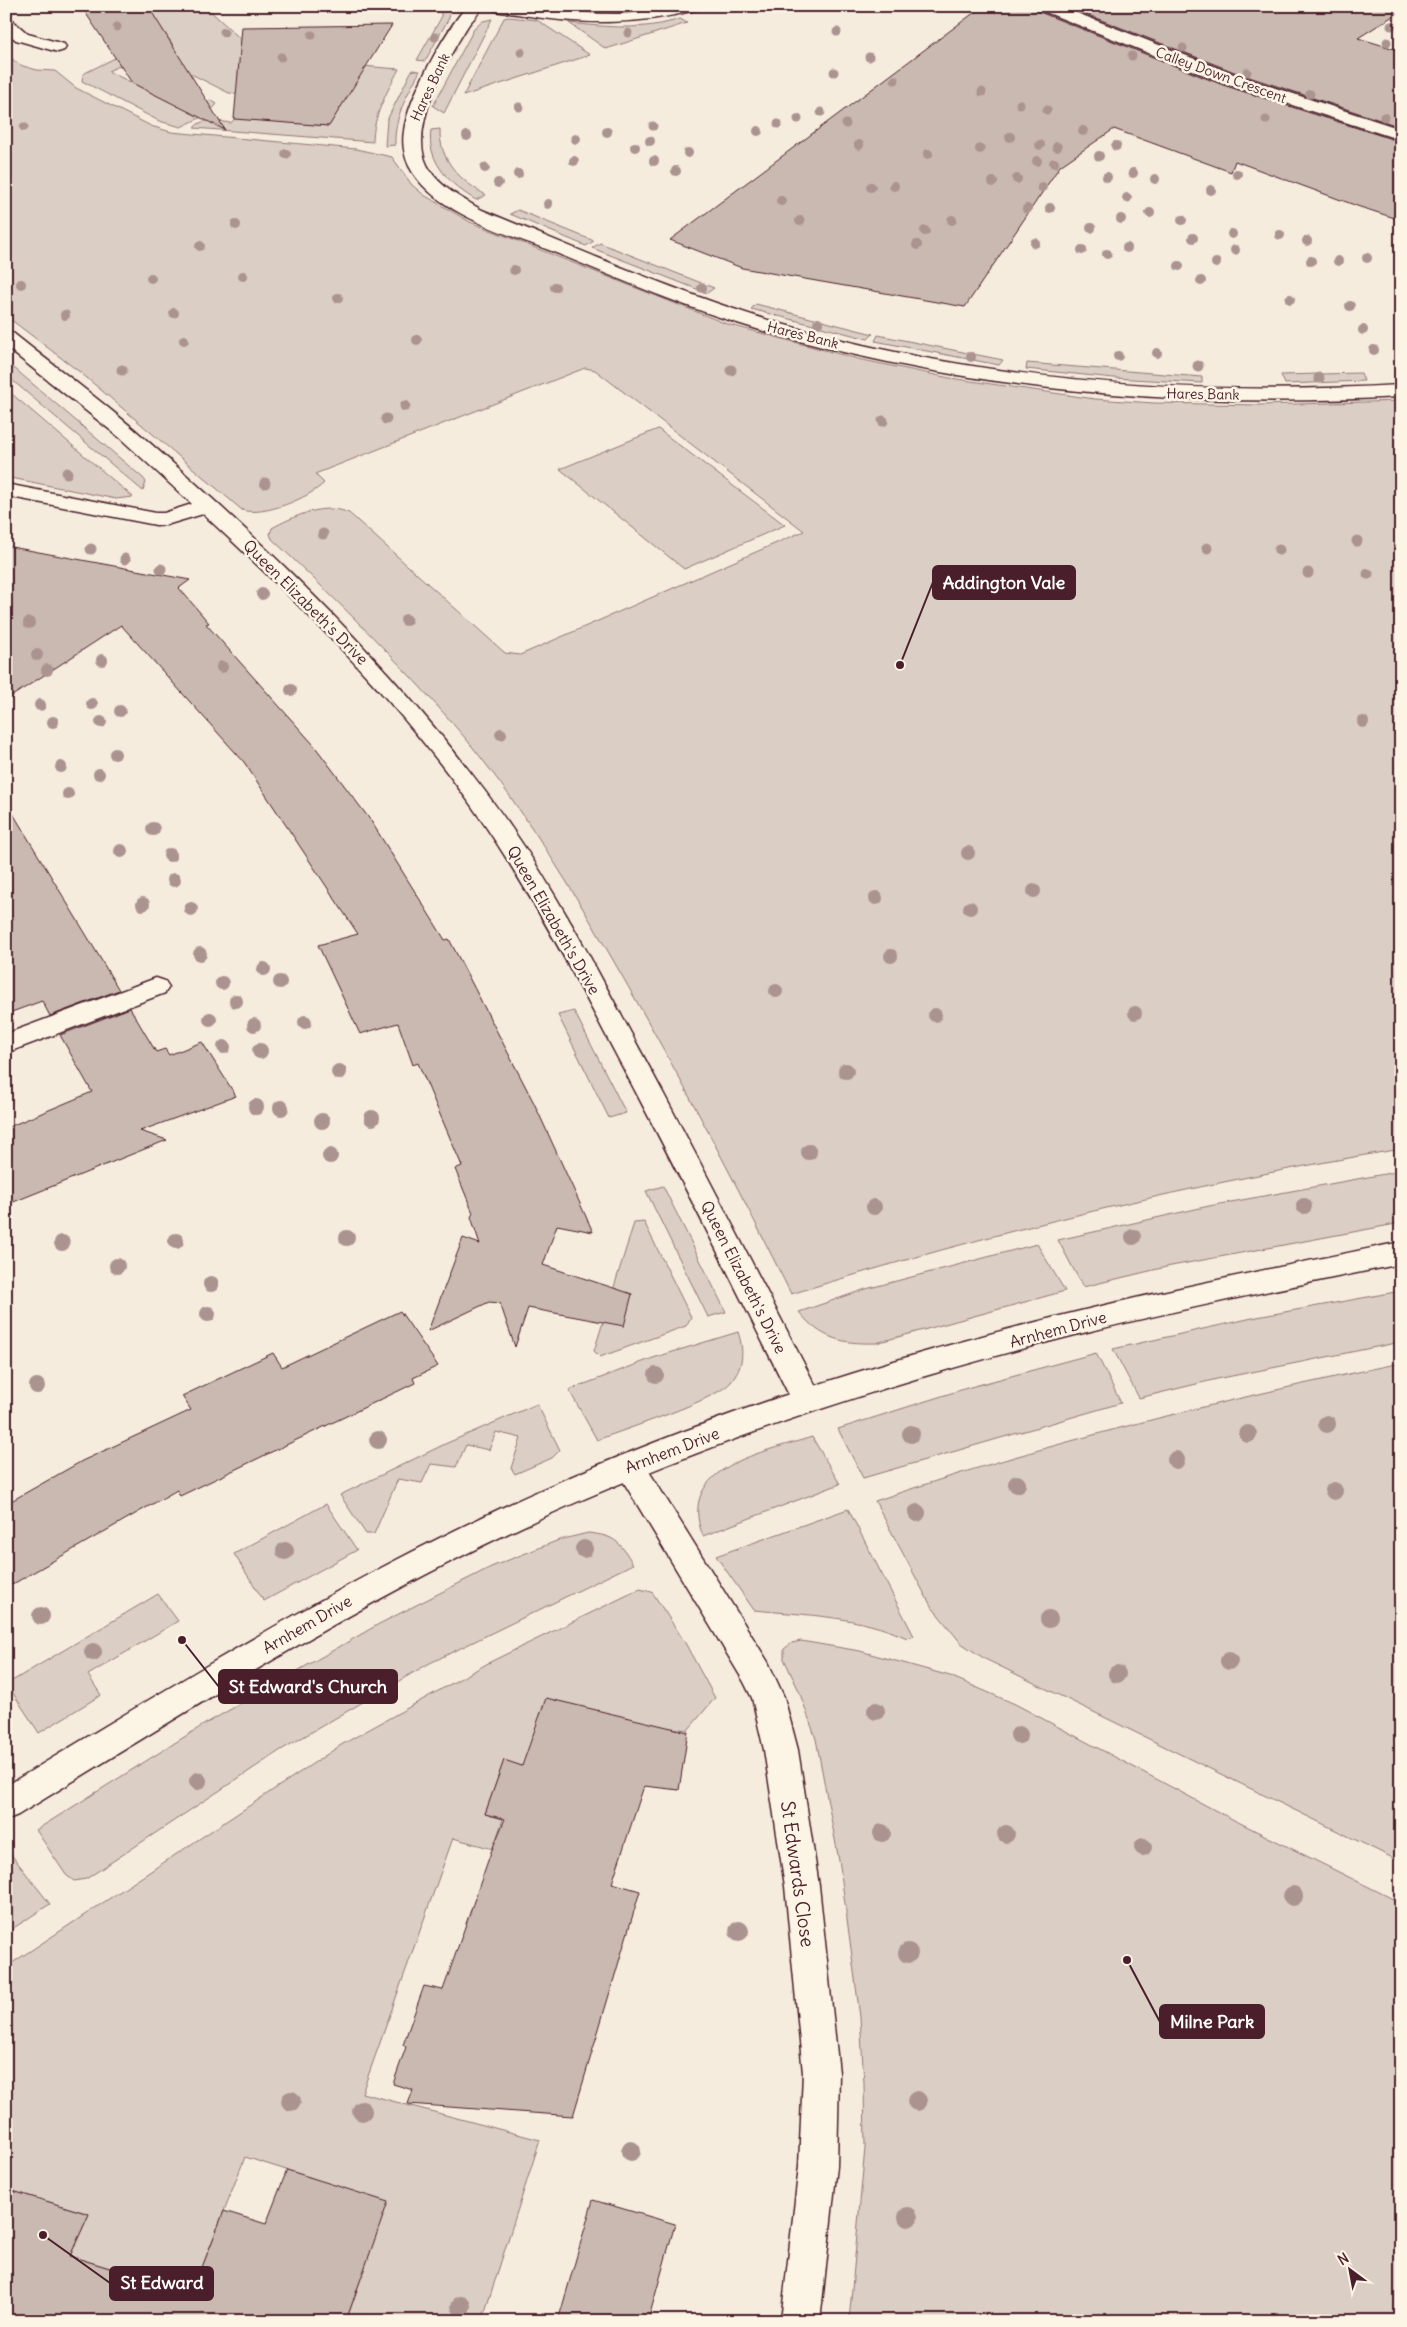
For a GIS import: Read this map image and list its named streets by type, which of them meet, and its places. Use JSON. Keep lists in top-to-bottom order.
{
  "streets": {
    "street": [
      "Calley Down Crescent",
      "Hares Bank",
      "Queen Elizabeth's Drive",
      "Arnhem Drive",
      "St Edwards Close"
    ]
  },
  "crossings": [
    ["Queen Elizabeth's Drive", "Arnhem Drive"],
    ["Arnhem Drive", "St Edwards Close"]
  ],
  "places": [
    "Addington Vale",
    "St Edward's Church",
    "Milne Park",
    "St Edward"
  ],
  "north": "top left"
}
